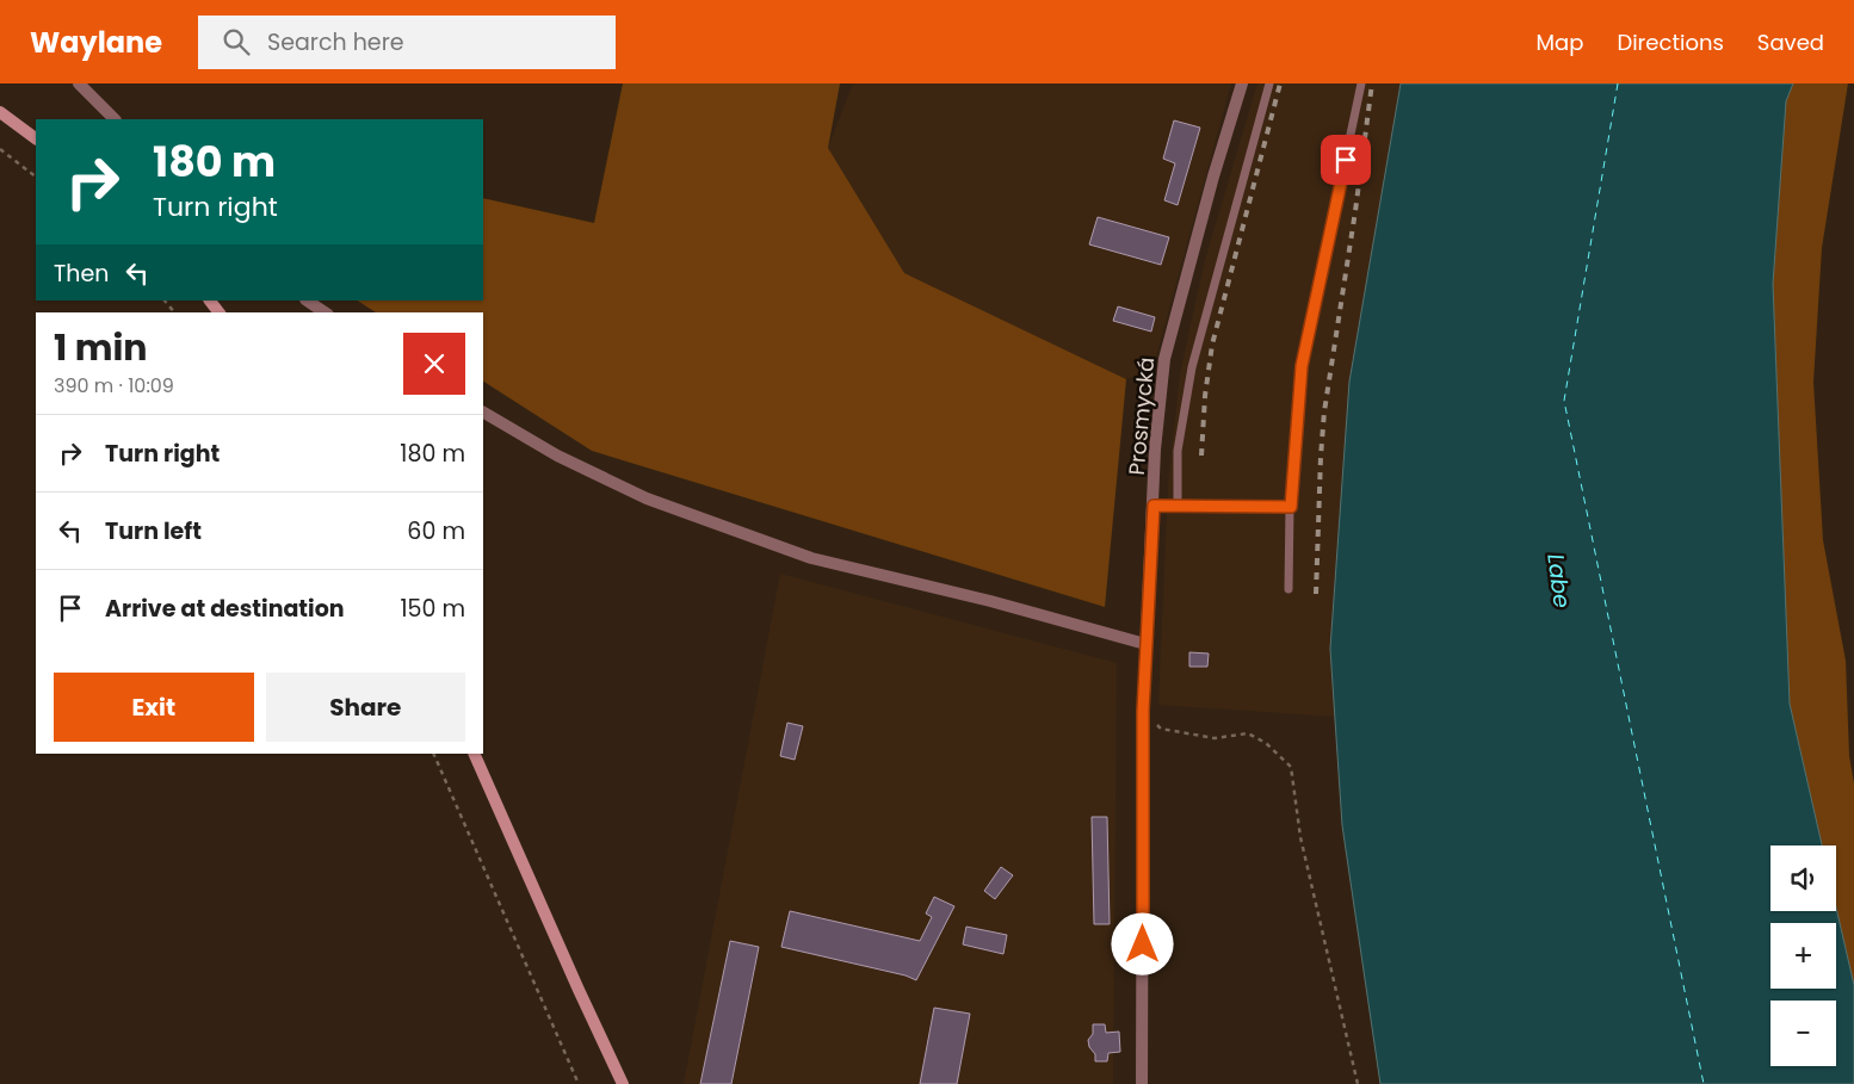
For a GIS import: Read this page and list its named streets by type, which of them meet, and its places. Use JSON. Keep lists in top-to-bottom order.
{
  "streets": {
    "street": ["Prosmycká"]
  },
  "water": ["Labe"],
  "page": {
    "header": "Waylane",
    "search": "Search here",
    "nav": ["Map", "Directions", "Saved"],
    "turn": ["180 m", "Turn right"],
    "then": "Then",
    "heading": ["1 min", "390 m · 10:09"],
    "list": [
      {
        "name": "Turn right",
        "value": "180 m"
      },
      {
        "name": "Turn left",
        "value": "60 m"
      },
      {
        "name": "Arrive at destination",
        "value": "150 m"
      }
    ],
    "buttons": ["Exit", "Share"],
    "map_buttons": ["+", "−"]
  }
}
